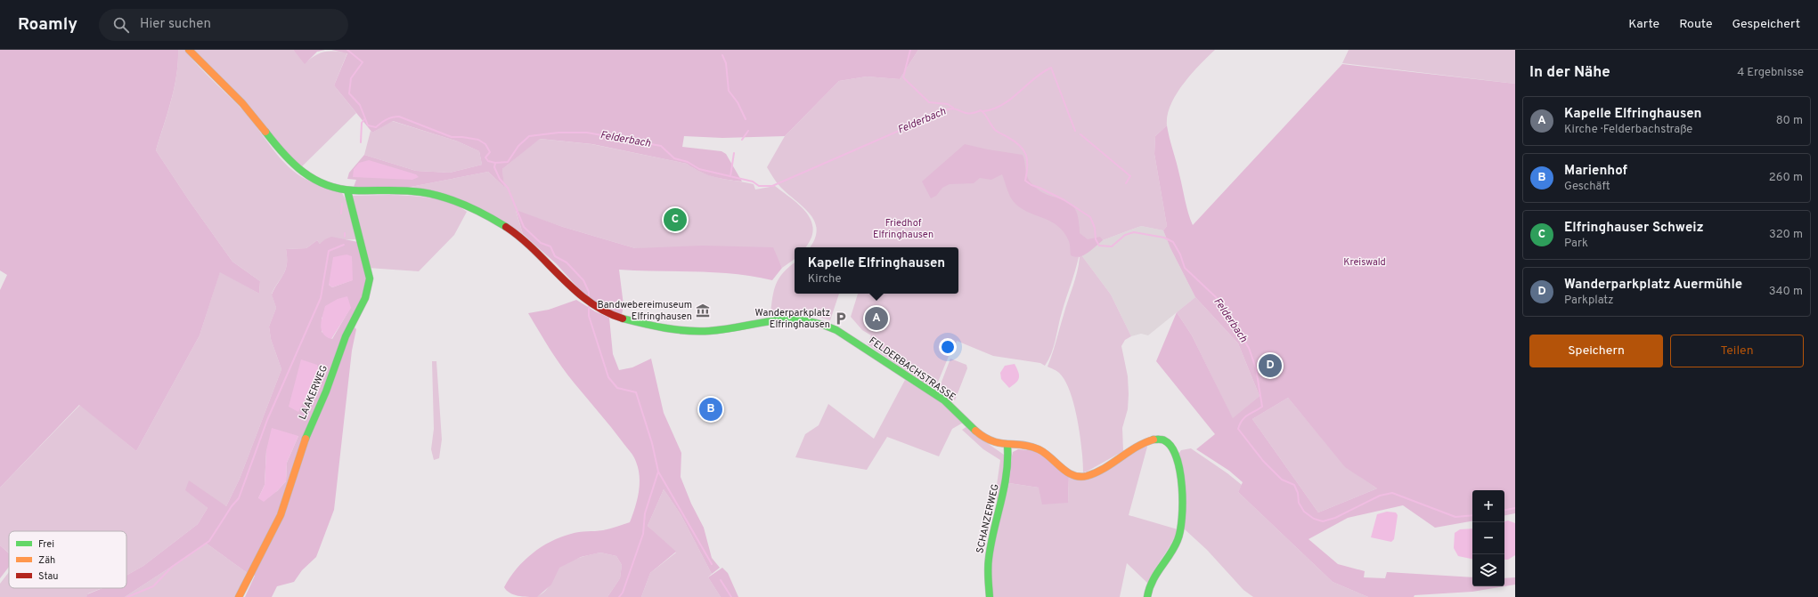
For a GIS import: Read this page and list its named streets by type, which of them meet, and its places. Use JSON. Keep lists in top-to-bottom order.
{
  "streets": {
    "street": ["FELDERBACHSTRASSE", "LAAKERWEG", "SCHANZERWEG"]
  },
  "crossings": [
    ["FELDERBACHSTRASSE", "LAAKERWEG"],
    ["FELDERBACHSTRASSE", "SCHANZERWEG"]
  ],
  "water": ["Felderbach"],
  "parks": ["Friedhof Elfringhausen", "Kreiswald"],
  "places": {
    "museum": ["Bandwebereimuseum Elfringhausen"],
    "parking": ["Wanderparkplatz Elfringhausen"]
  },
  "legend": ["Frei", "Zäh", "Stau"],
  "page": {
    "header": "Roamly",
    "search": "Hier suchen",
    "nav": ["Karte", "Route", "Gespeichert"],
    "heading": ["In der Nähe", "4 Ergebnisse"],
    "list": [
      {
        "mark": "A",
        "name": "Kapelle Elfringhausen",
        "note": "Kirche · Felderbachstraße",
        "value": "80 m"
      },
      {
        "mark": "B",
        "name": "Marienhof",
        "note": "Geschäft",
        "value": "260 m"
      },
      {
        "mark": "C",
        "name": "Elfringhauser Schweiz",
        "note": "Park",
        "value": "320 m"
      },
      {
        "mark": "D",
        "name": "Wanderparkplatz Auermühle",
        "note": "Parkplatz",
        "value": "340 m"
      }
    ],
    "pins": [
      "C",
      "A",
      "D",
      "B"
    ],
    "popup": ["Kapelle Elfringhausen", "Kirche"],
    "buttons": ["Speichern", "Teilen"],
    "map_buttons": ["+", "−"]
  }
}
